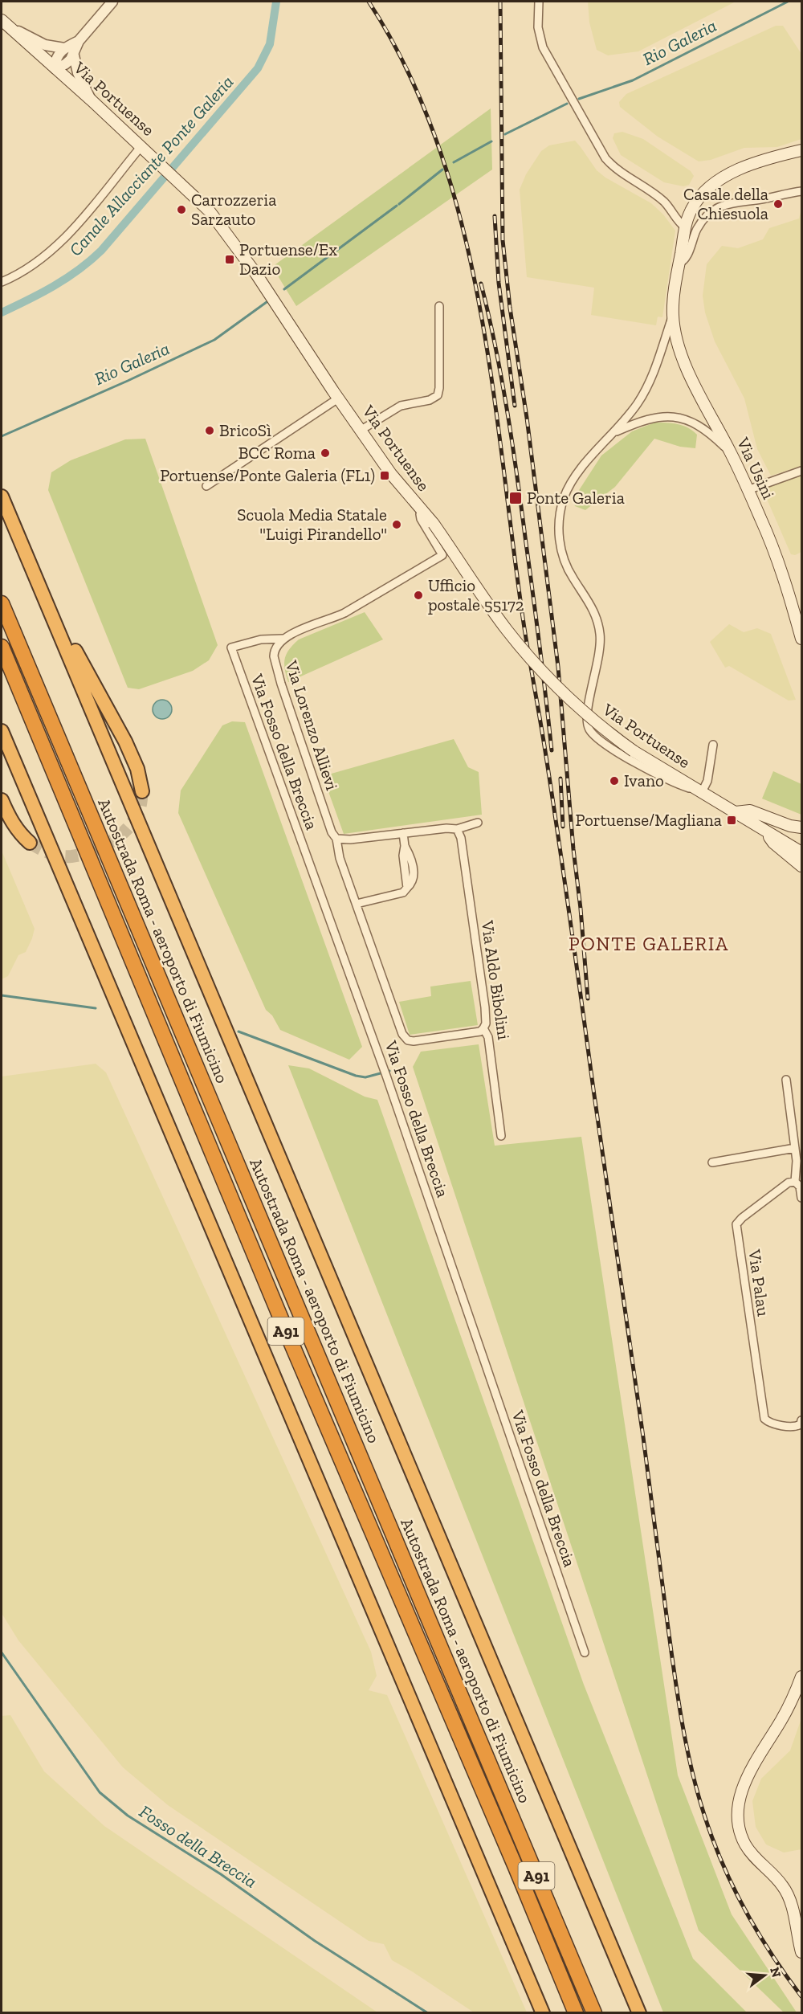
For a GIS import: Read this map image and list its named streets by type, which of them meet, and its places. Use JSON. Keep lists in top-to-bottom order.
{
  "streets": {
    "highway": ["Autostrada Roma - aeroporto di Fiumicino", "A91"],
    "main road": ["Via Portuense", "Via Usini"],
    "street": [
      "Via Lorenzo Allievi",
      "Via Fosso della Breccia",
      "Via Aldo Bibolini",
      "Via Palau"
    ]
  },
  "crossings": [
    ["Via Portuense", "Via Lorenzo Allievi"],
    ["Via Lorenzo Allievi", "Via Fosso della Breccia"],
    ["Via Lorenzo Allievi", "Via Aldo Bibolini"]
  ],
  "districts": ["PONTE GALERIA"],
  "water": ["Rio Galeria", "Canale Allacciante Ponte Galeria", "Fosso della Breccia"],
  "places": {
    "other": [
      "Casale della Chiesuola",
      "Carrozzeria Sarzauto",
      "BricoSì",
      "BCC Roma",
      "Scuola Media Statale \"Luigi Pirandello\"",
      "Ufficio postale 55172",
      "Ivano"
    ],
    "transit": [
      "Portuense/Ex Dazio",
      "Portuense/Ponte Galeria (FL1)",
      "Ponte Galeria",
      "Portuense/Magliana"
    ]
  },
  "north": "right"
}
